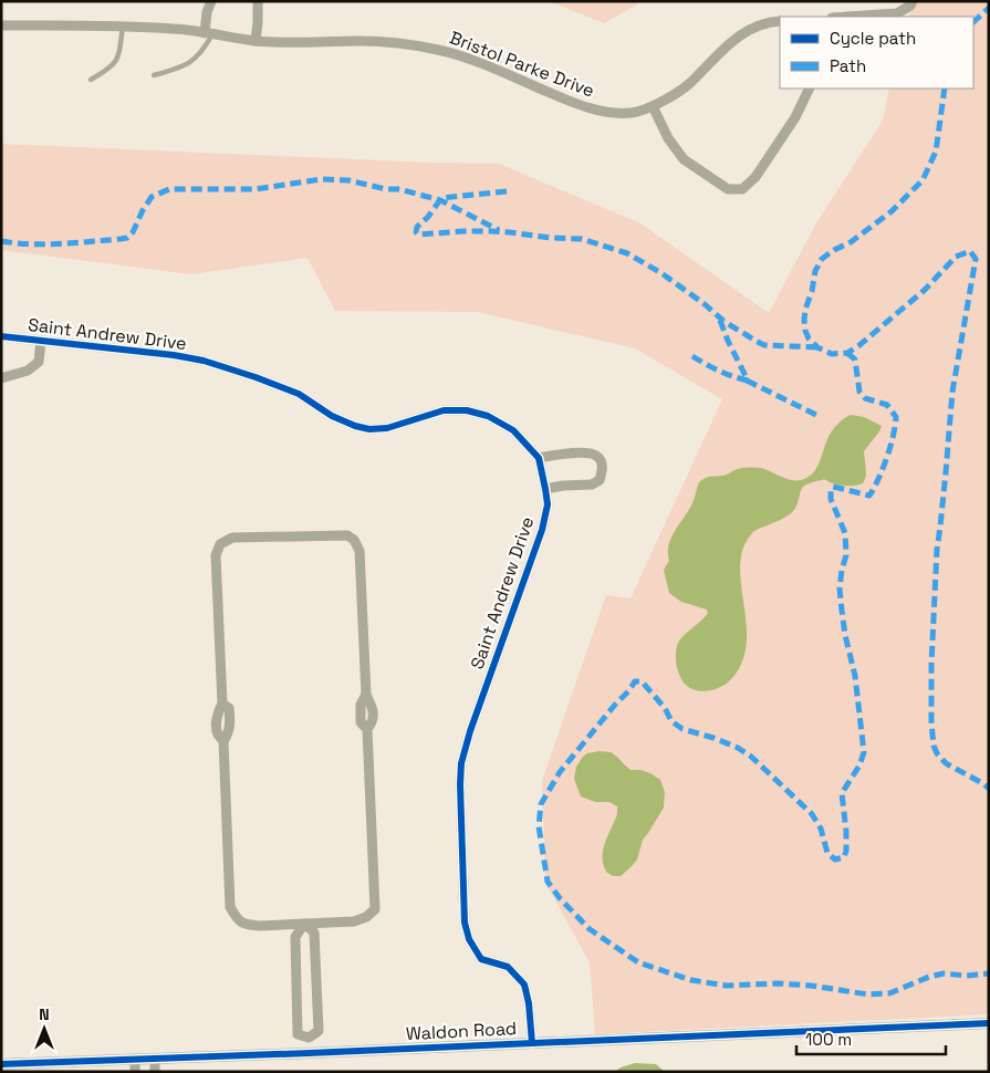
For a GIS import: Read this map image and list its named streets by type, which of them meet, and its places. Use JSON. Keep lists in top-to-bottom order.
{
  "streets": {
    "street": ["Bristol Parke Drive", "Saint Andrew Drive", "Waldon Road"]
  },
  "crossings": [
    ["Saint Andrew Drive", "Waldon Road"]
  ],
  "legend": ["Cycle path", "Path"],
  "scale_bar": "100 m",
  "north": "top"
}
